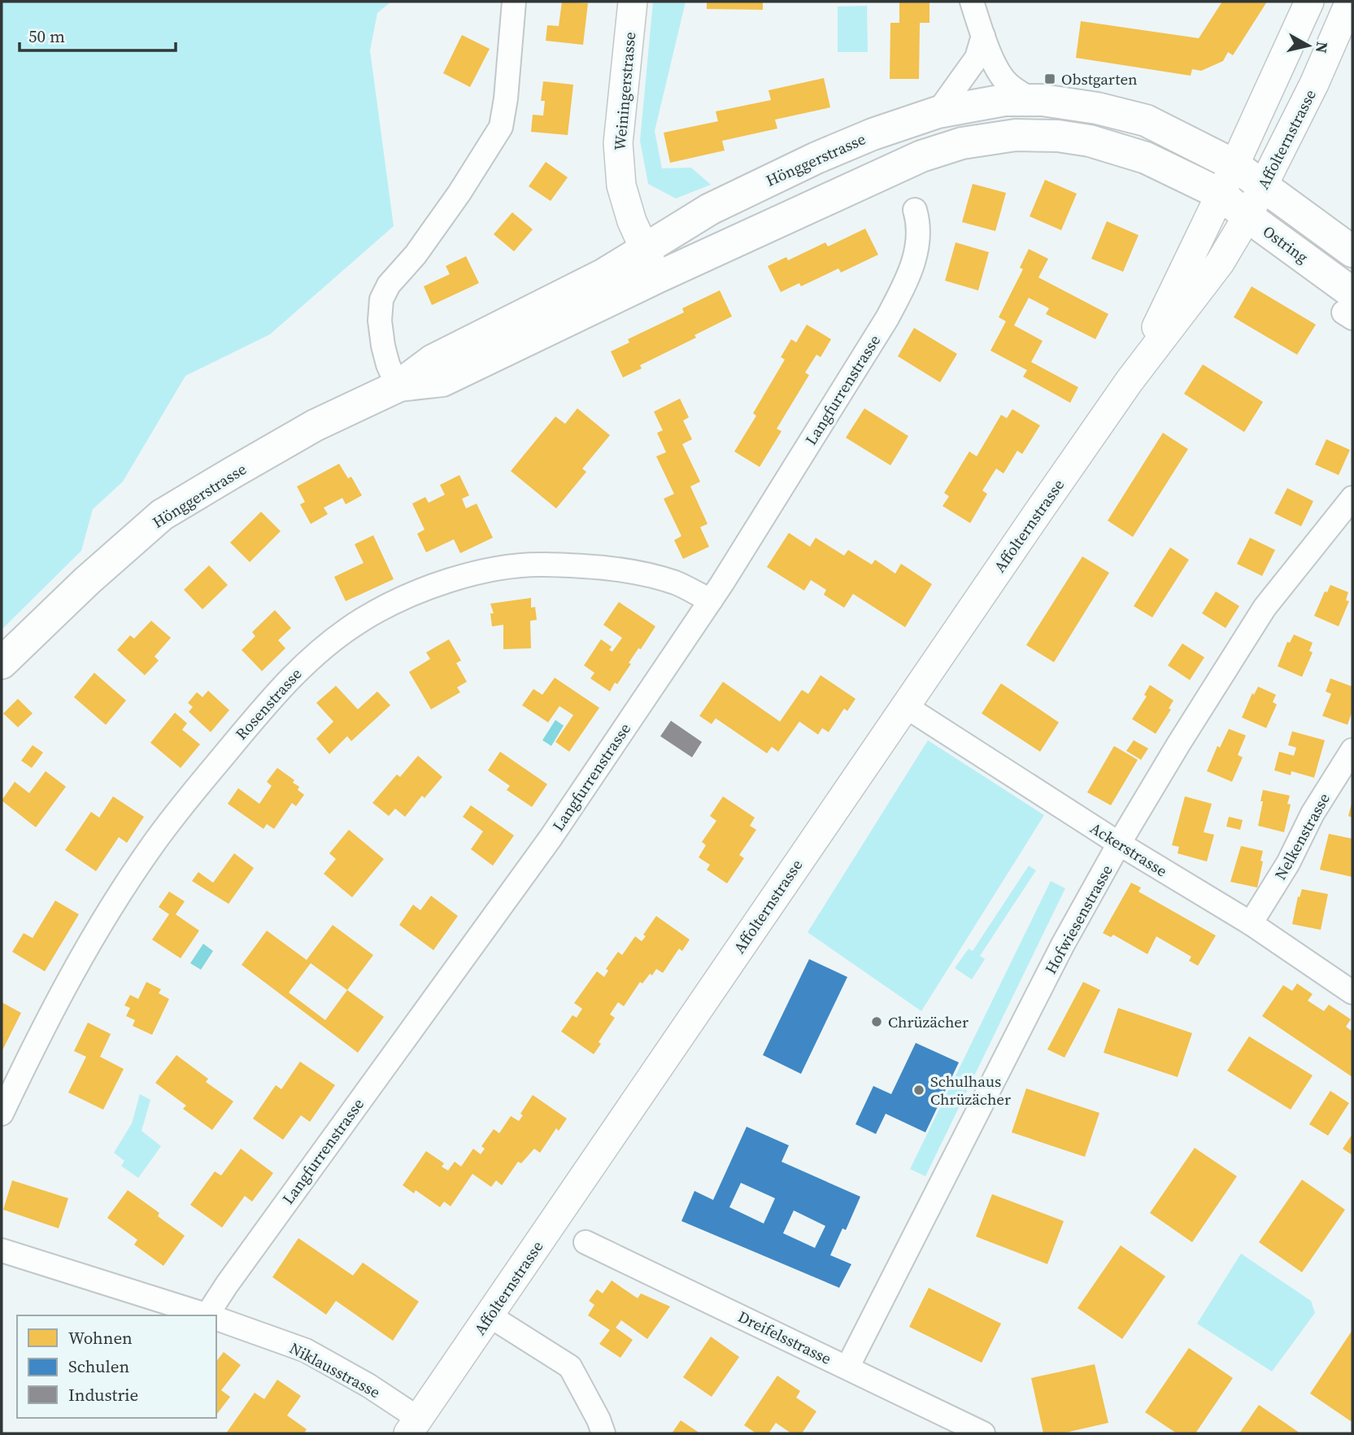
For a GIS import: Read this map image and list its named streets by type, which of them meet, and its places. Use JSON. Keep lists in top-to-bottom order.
{
  "streets": {
    "main road": ["Hönggerstrasse", "Ostring"],
    "street": [
      "Weiningerstrasse",
      "Affolternstrasse",
      "Langfurrenstrasse",
      "Rosenstrasse",
      "Nelkenstrasse",
      "Ackerstrasse",
      "Hofwiesenstrasse",
      "Dreifelsstrasse",
      "Niklausstrasse"
    ]
  },
  "crossings": [
    ["Weiningerstrasse", "Hönggerstrasse"],
    ["Affolternstrasse", "Hönggerstrasse"],
    ["Affolternstrasse", "Ostring"],
    ["Affolternstrasse", "Ackerstrasse"],
    ["Affolternstrasse", "Niklausstrasse"],
    ["Hönggerstrasse", "Ostring"],
    ["Langfurrenstrasse", "Rosenstrasse"],
    ["Nelkenstrasse", "Ackerstrasse"],
    ["Ackerstrasse", "Hofwiesenstrasse"],
    ["Hofwiesenstrasse", "Dreifelsstrasse"]
  ],
  "places": {
    "transit": ["Obstgarten"],
    "other": ["Chrüzächer", "Schulhaus Chrüzächer"]
  },
  "legend": ["Wohnen", "Schulen", "Industrie"],
  "scale_bar": "50 m",
  "north": "right"
}
